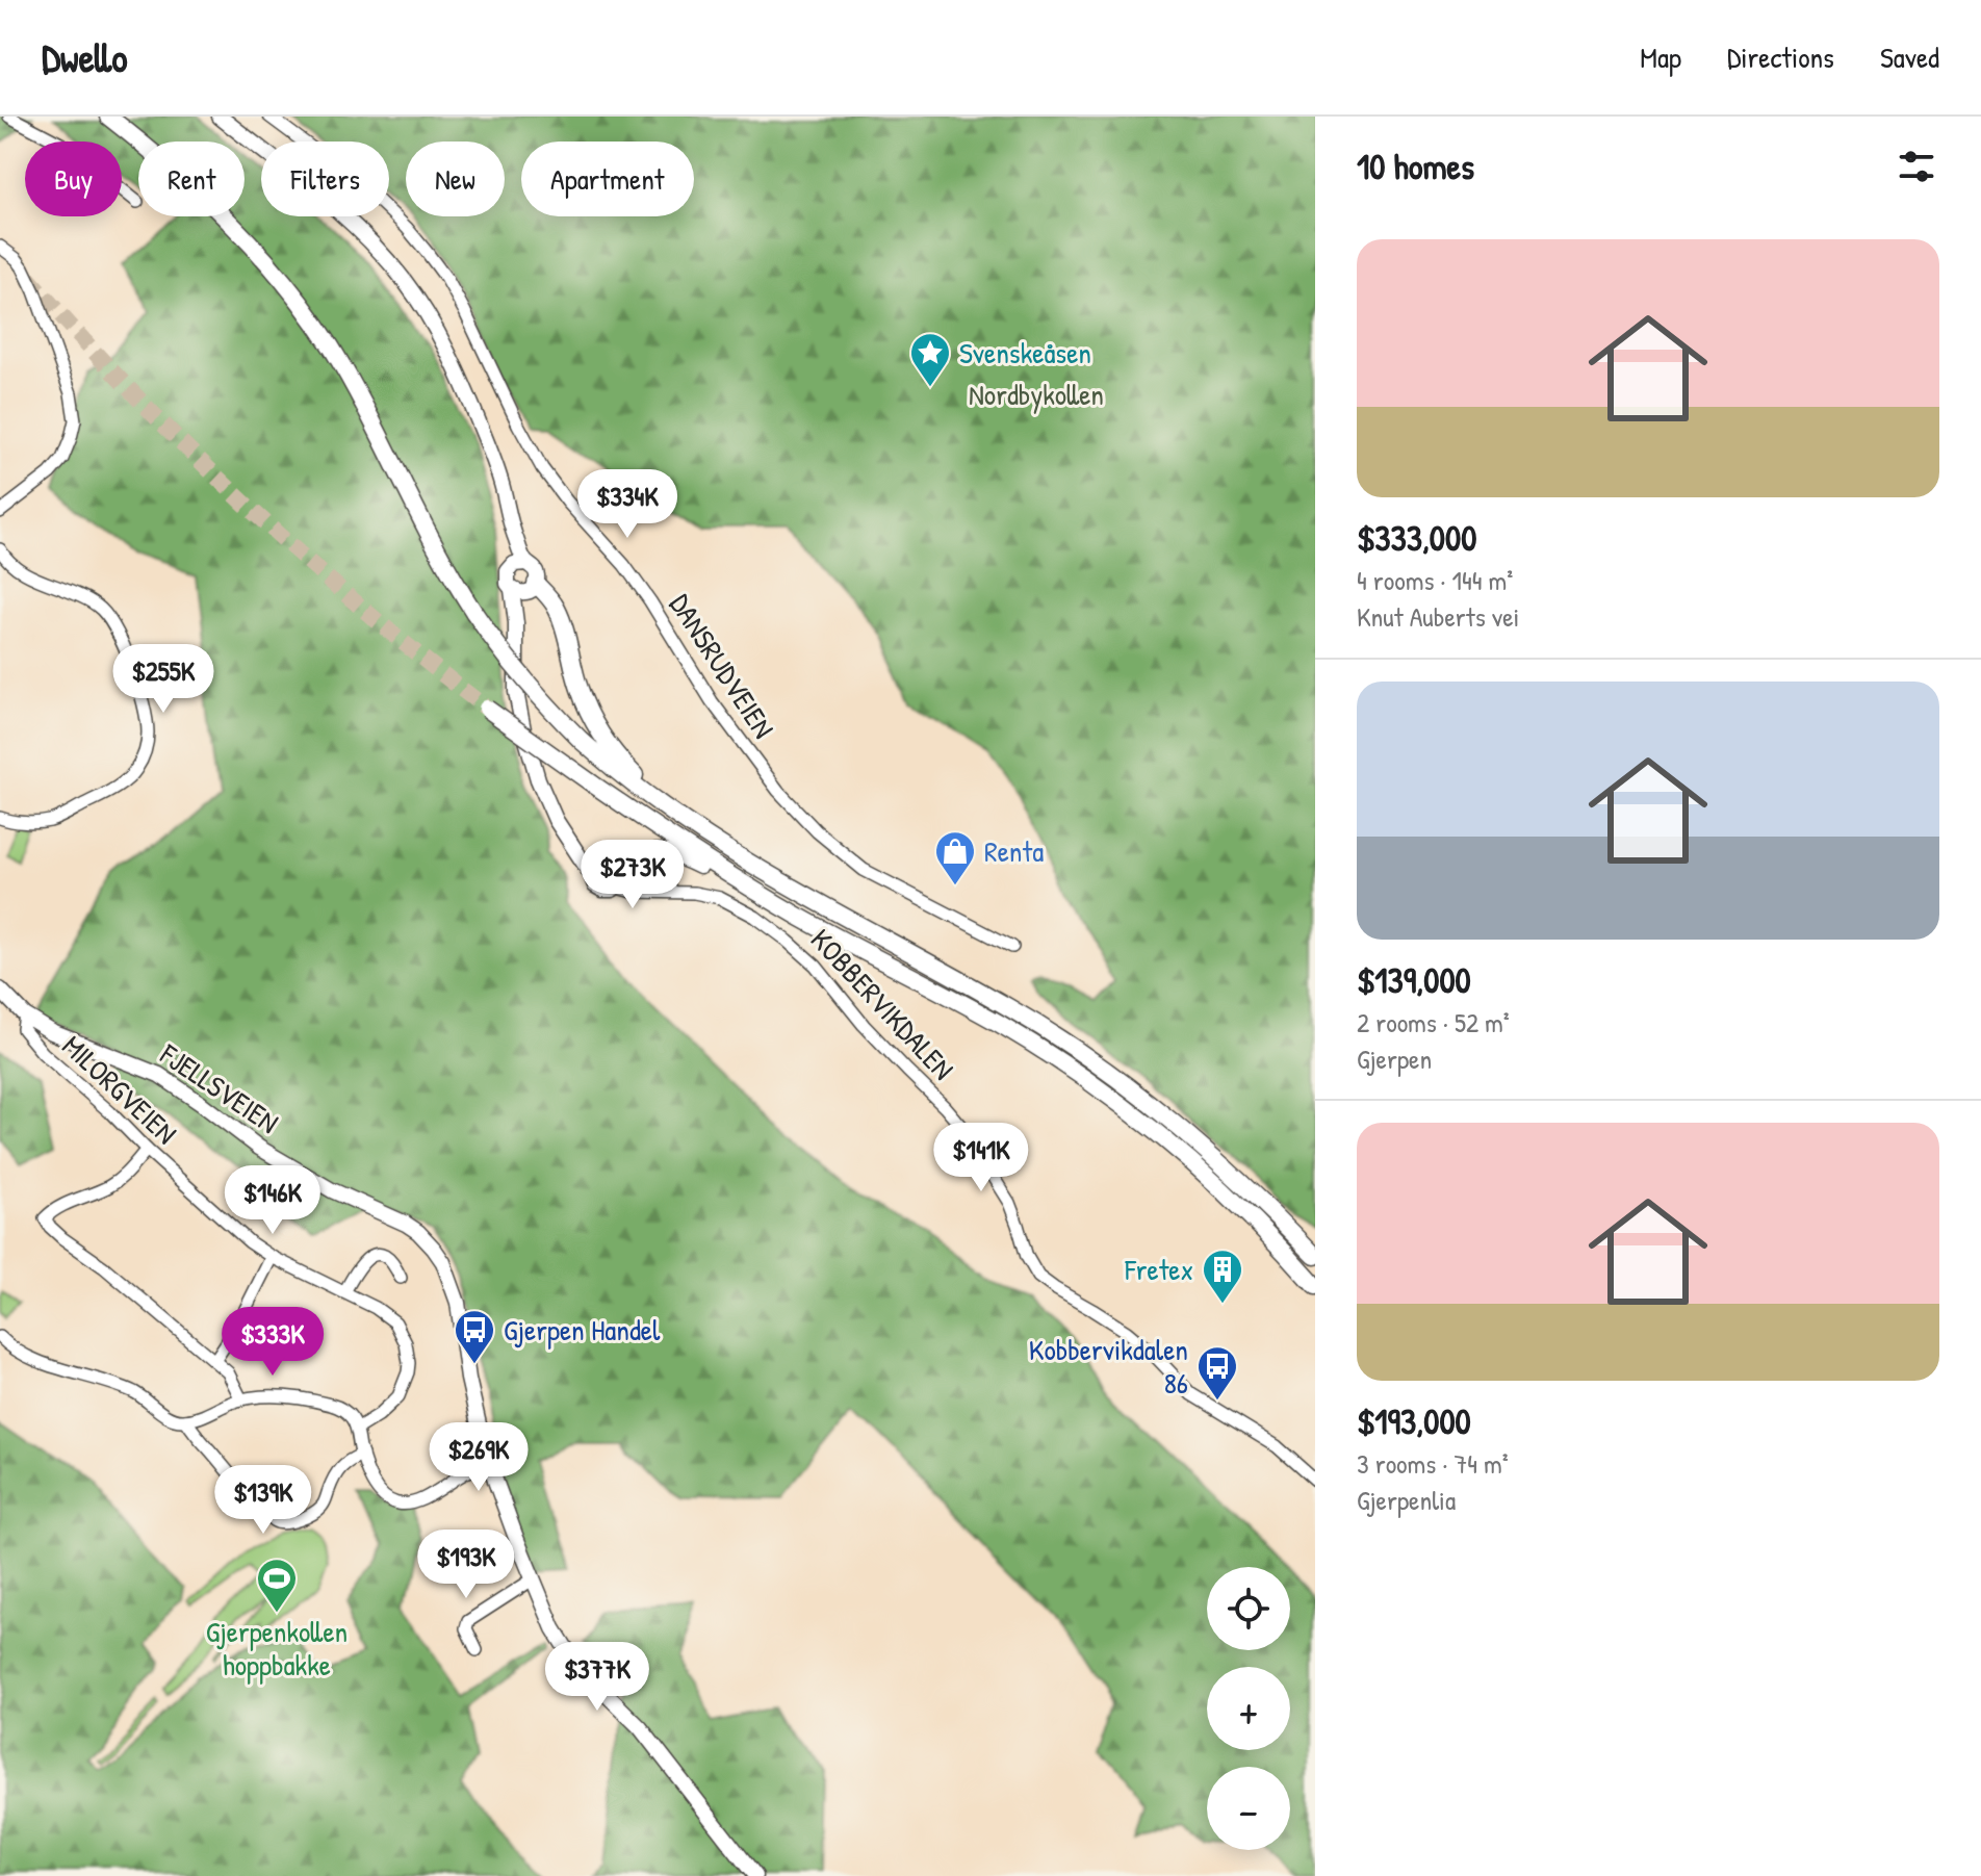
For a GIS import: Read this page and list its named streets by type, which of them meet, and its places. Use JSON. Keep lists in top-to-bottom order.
{
  "streets": {
    "main road": ["FJELLSVEIEN"],
    "street": ["DANSRUDVEIEN", "KOBBERVIKDALEN", "MILORGVEIEN"]
  },
  "crossings": [
    ["FJELLSVEIEN", "MILORGVEIEN"]
  ],
  "parks": ["Nordbykollen"],
  "places": {
    "place": ["Svenskeåsen"],
    "shop": ["Renta"],
    "building": ["Fretex"],
    "bus stop": ["Gjerpen Handel", "Kobbervikdalen 86"],
    "sports": ["Gjerpenkollen hoppbakke"]
  },
  "page": {
    "header": "Dwello",
    "nav": ["Map", "Directions", "Saved"],
    "heading": "10 homes",
    "chip": [
      "Buy",
      "Rent",
      "Filters",
      "New",
      "Apartment"
    ],
    "list": [
      {
        "name": "$333,000",
        "note": "4 rooms · 144 m² · Knut Auberts vei"
      },
      {
        "name": "$139,000",
        "note": "2 rooms · 52 m² · Gjerpen"
      },
      {
        "name": "$193,000",
        "note": "3 rooms · 74 m² · Gjerpenlia"
      }
    ],
    "price": [
      "$334K",
      "$255K",
      "$273K",
      "$141K",
      "$146K",
      "$333K",
      "$269K",
      "$139K",
      "$193K",
      "$377K"
    ],
    "map_buttons": ["+", "−"]
  }
}
